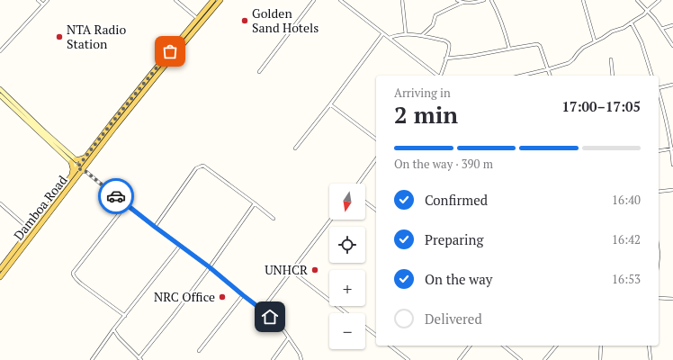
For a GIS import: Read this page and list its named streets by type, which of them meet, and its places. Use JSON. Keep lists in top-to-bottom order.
{
  "streets": {
    "main road": ["Damboa Road"]
  },
  "places": [
    "Golden Sand Hotels",
    "NTA Radio Station",
    "UNHCR",
    "NRC Office"
  ],
  "north": "bottom",
  "page": {
    "heading": ["2 min", "Arriving in", "17:00–17:05"],
    "bar": "On the way · 390 m",
    "list": [
      ["Confirmed", "16:40"],
      ["Preparing", "16:42"],
      ["On the way", "16:53"],
      "Delivered"
    ],
    "map_buttons": ["+", "−"]
  }
}
